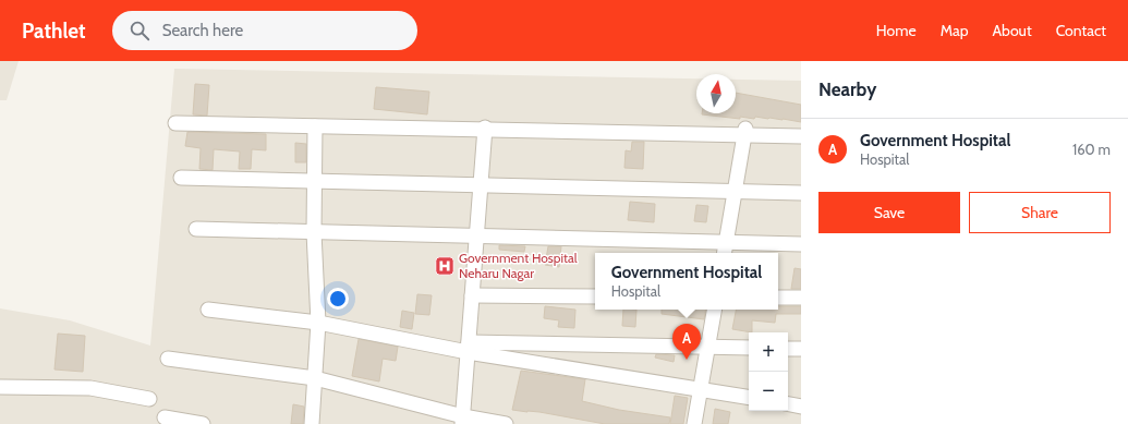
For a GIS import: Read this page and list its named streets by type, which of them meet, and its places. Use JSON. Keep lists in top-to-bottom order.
{
  "places": {
    "hospital": ["Government Hospital Neharu Nagar"]
  },
  "north": "top",
  "page": {
    "header": "Pathlet",
    "search": "Search here",
    "nav": [
      "Home",
      "Map",
      "About",
      "Contact"
    ],
    "heading": "Nearby",
    "list": [
      {
        "mark": "A",
        "name": "Government Hospital",
        "note": "Hospital",
        "value": "160 m"
      }
    ],
    "buttons": ["Save", "Share"],
    "popup": ["Government Hospital", "Hospital"],
    "pins": "A",
    "map_buttons": ["+", "−"]
  }
}
